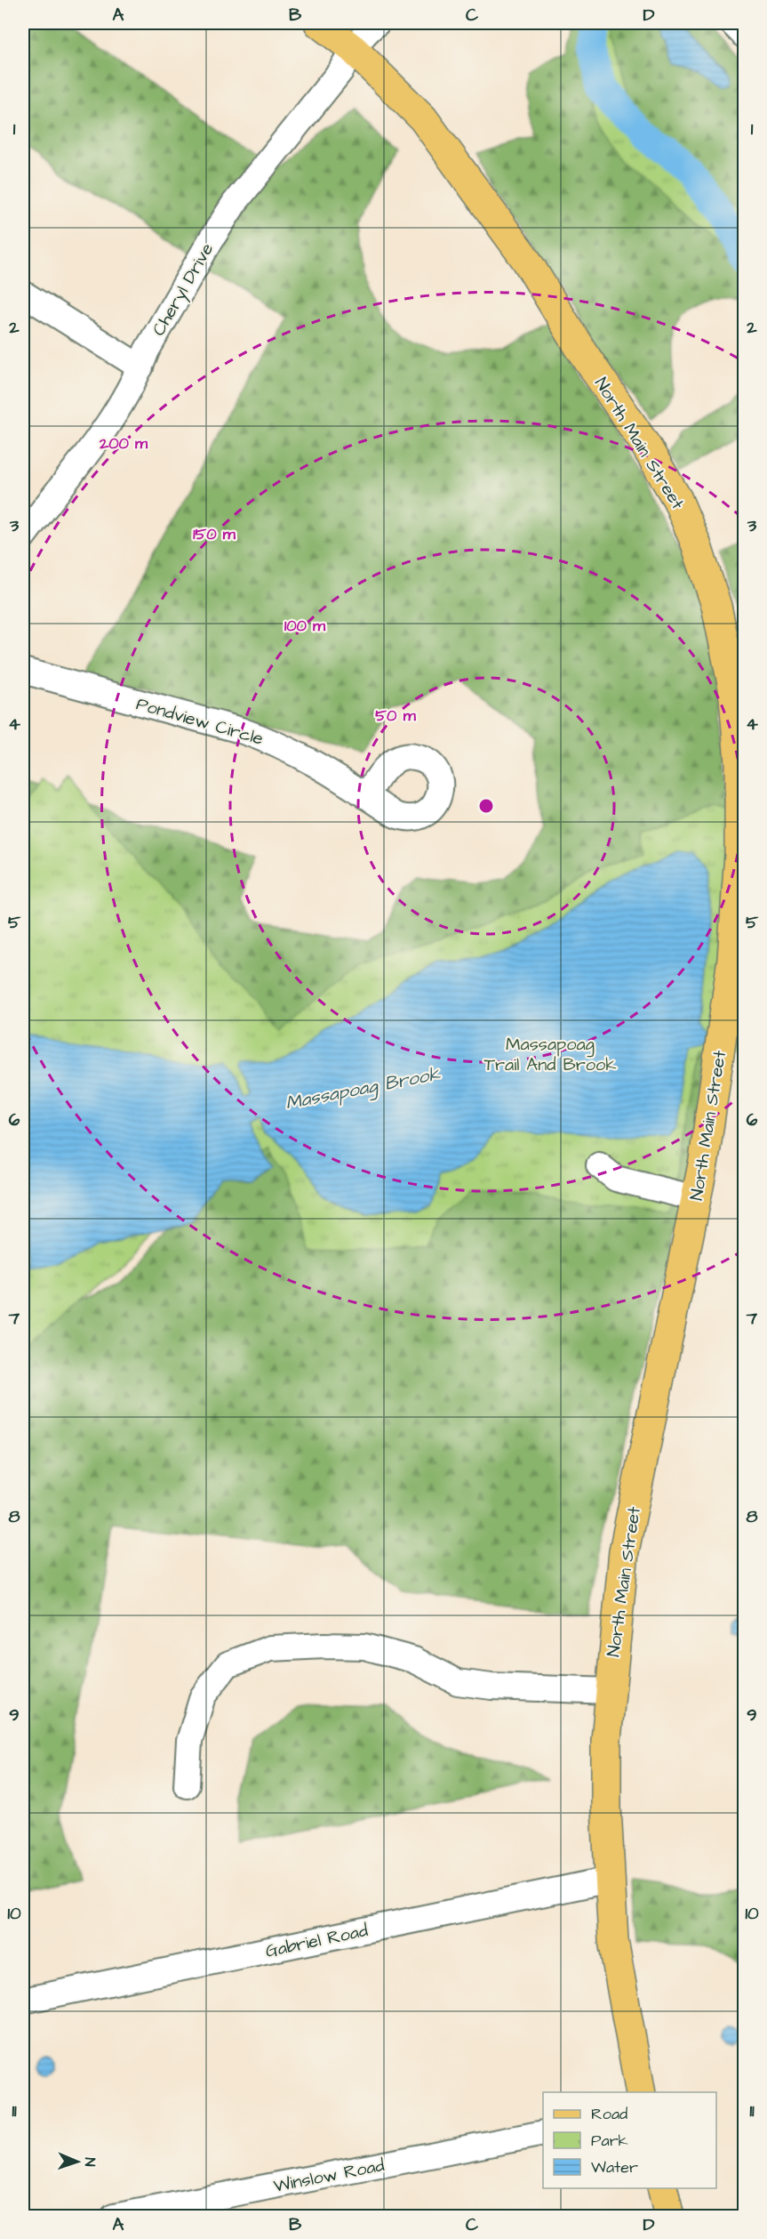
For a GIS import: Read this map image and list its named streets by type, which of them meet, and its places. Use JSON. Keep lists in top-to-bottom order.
{
  "streets": {
    "main road": ["North Main Street"],
    "street": [
      "Cheryl Drive",
      "Pondview Circle",
      "Gabriel Road",
      "Winslow Road"
    ]
  },
  "crossings": [
    ["Cheryl Drive", "North Main Street"],
    ["North Main Street", "Gabriel Road"]
  ],
  "water": ["Massapoag Brook"],
  "parks": ["Massapoag Trail And Brook"],
  "legend": ["Road", "Park", "Water"],
  "north": "right",
  "grid": {
    "columns": [
      "A",
      "B",
      "C",
      "D"
    ],
    "rows": [
      "1",
      "2",
      "3",
      "4",
      "5",
      "6",
      "7",
      "8",
      "9",
      "10",
      "11"
    ]
  },
  "rings": [
    "200 m",
    "150 m",
    "100 m",
    "50 m"
  ]
}
